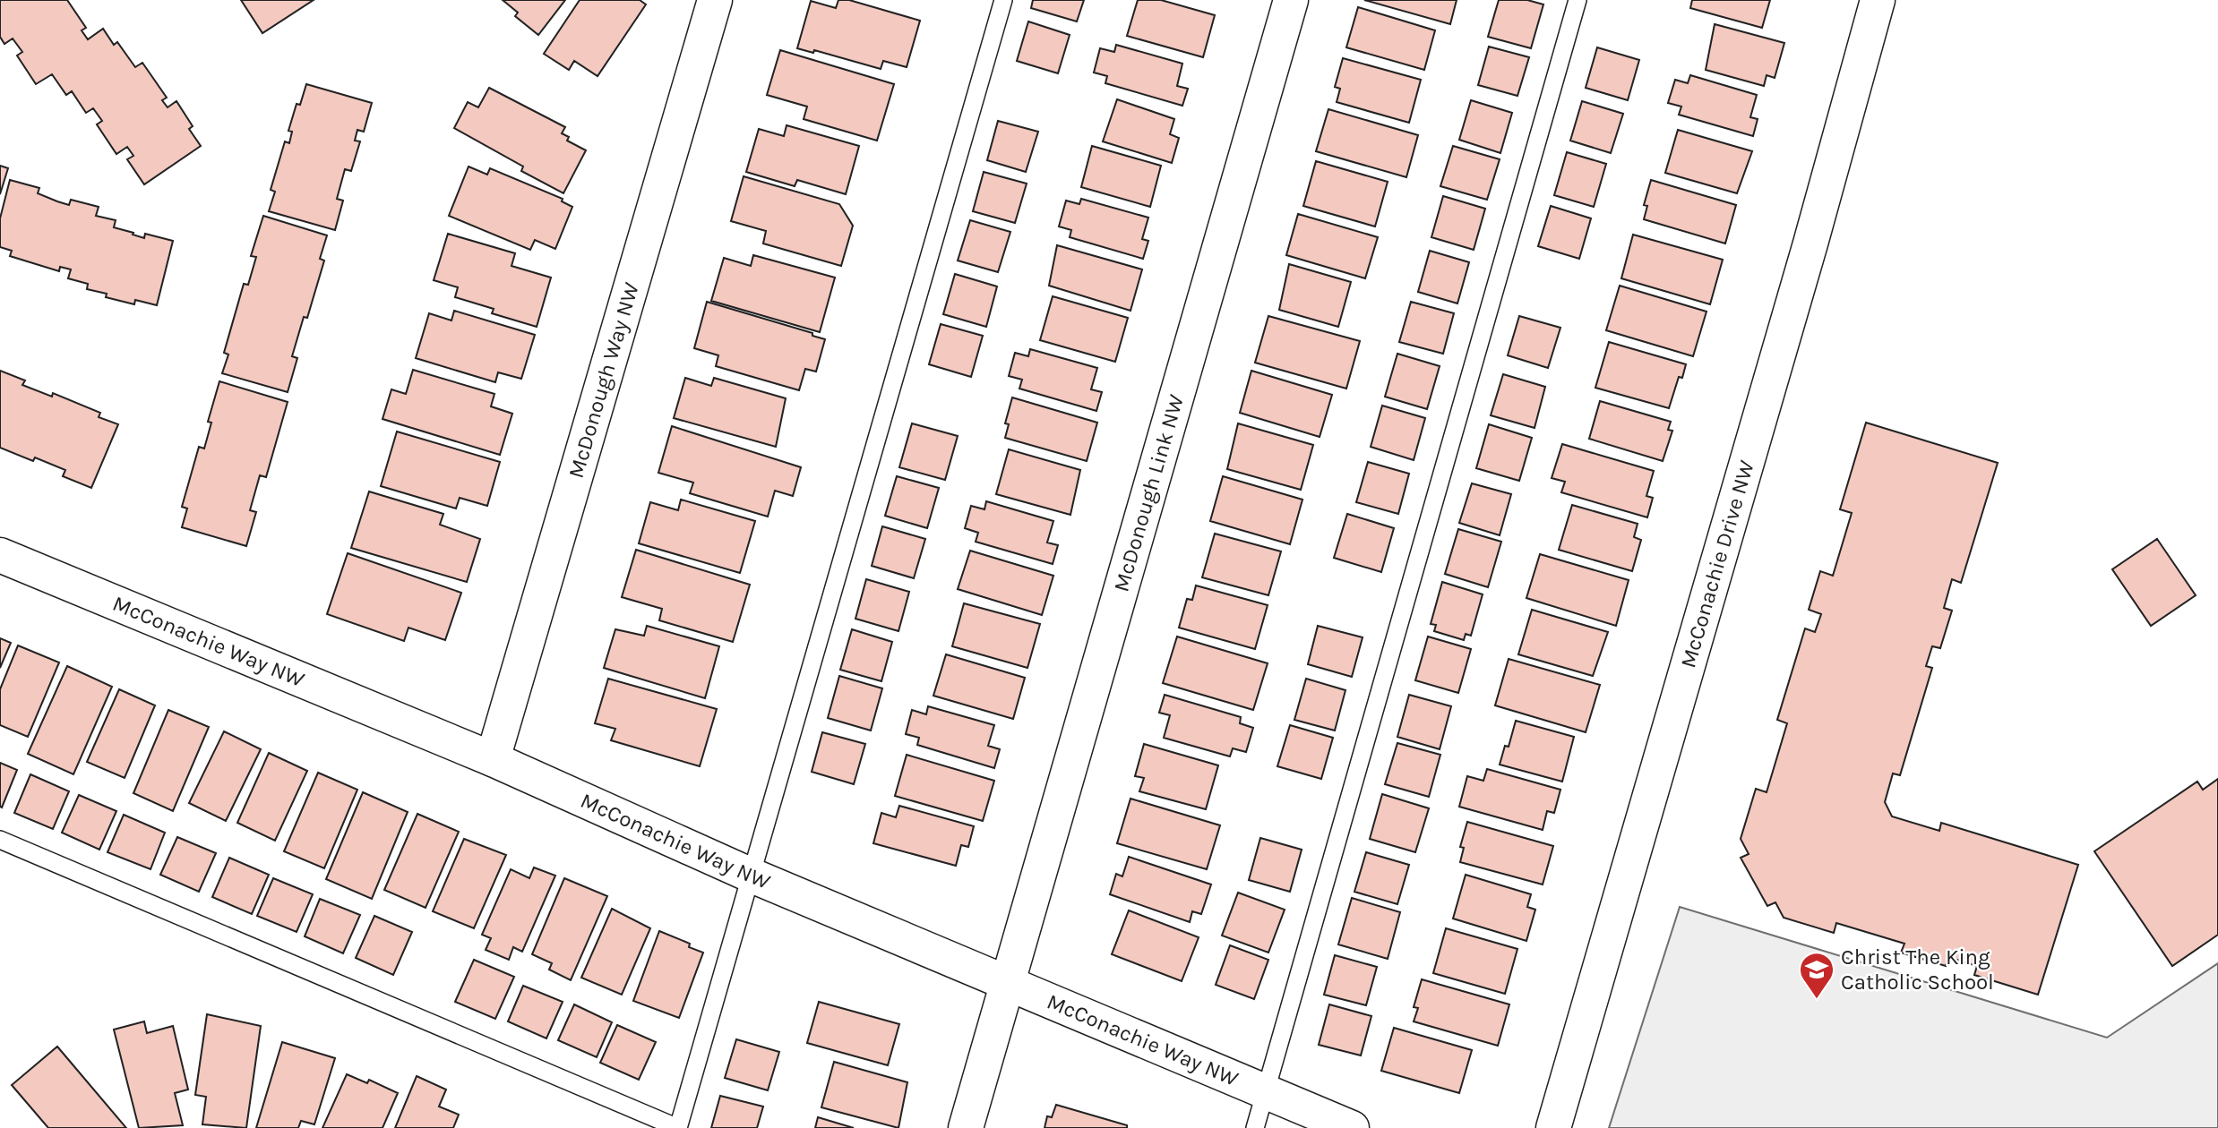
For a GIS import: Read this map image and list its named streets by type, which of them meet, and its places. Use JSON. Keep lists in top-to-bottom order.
{
  "streets": {
    "street": [
      "McDonough Way NW",
      "McDonough Link NW",
      "McConachie Drive NW",
      "McConachie Way NW"
    ]
  },
  "crossings": [
    ["McDonough Way NW", "McConachie Way NW"],
    ["McDonough Link NW", "McConachie Way NW"]
  ],
  "places": {
    "school or university": ["Christ The King Catholic School"]
  }
}
